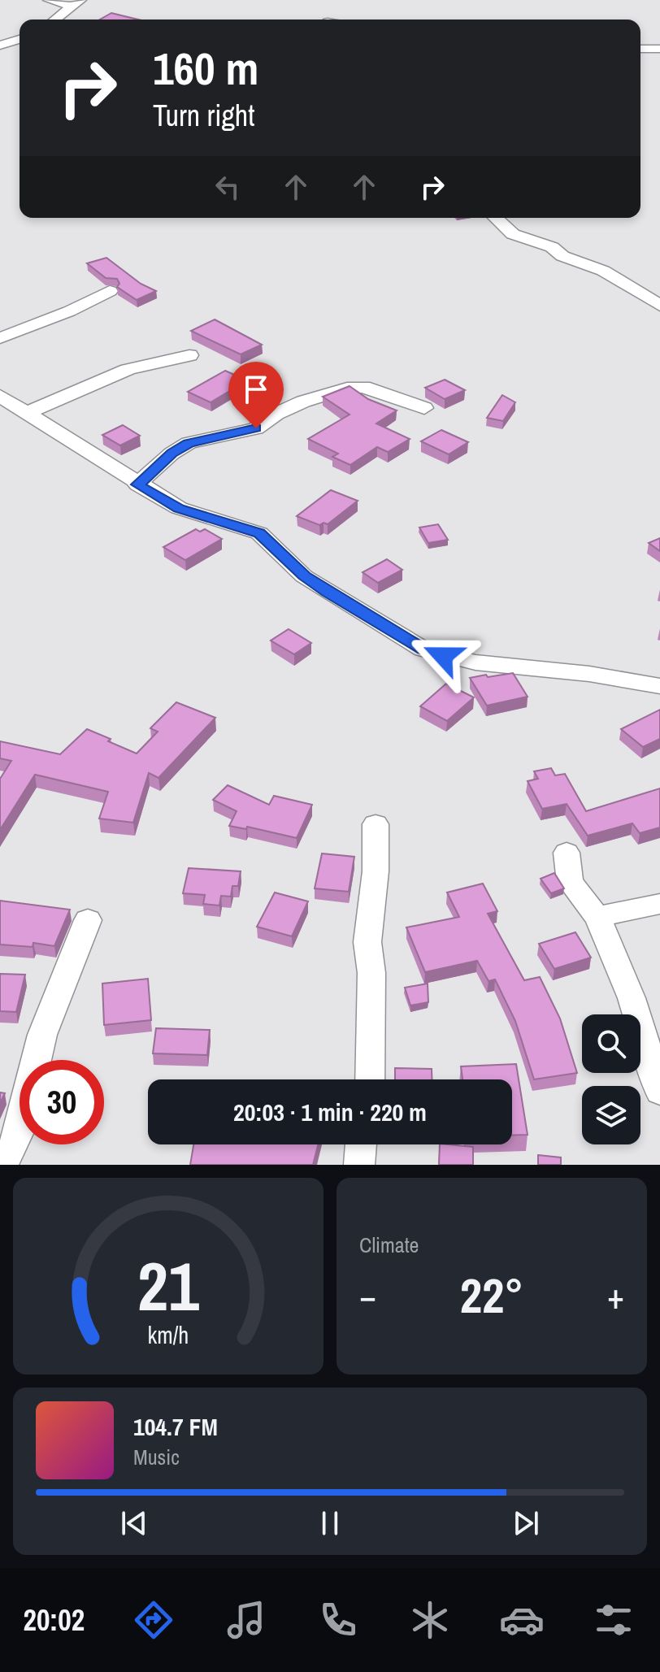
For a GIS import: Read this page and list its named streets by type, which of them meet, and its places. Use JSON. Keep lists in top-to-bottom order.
{
  "page": {
    "turn": ["160 m", "Turn right"],
    "limit": "30",
    "trip": "20:03 · 1 min · 220 m",
    "tile": "Climate",
    "heat": ["−", "22°", "+"],
    "song": ["104.7 FM", "Music"],
    "tabs": "20:02",
    "gauge": ["21", "km/h"]
  }
}
